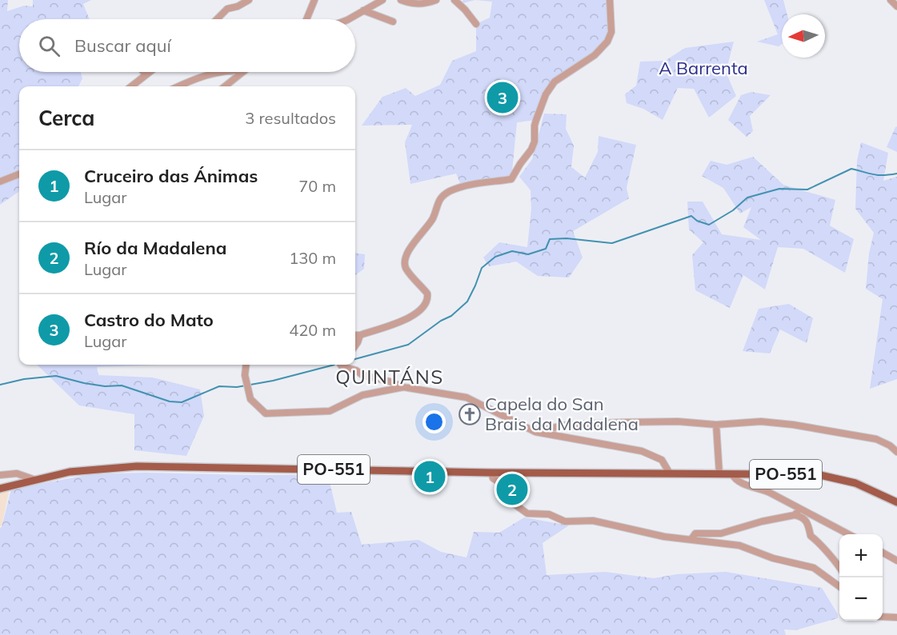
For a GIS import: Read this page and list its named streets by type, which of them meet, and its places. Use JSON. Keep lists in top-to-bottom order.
{
  "streets": {
    "main road": ["PO-551"]
  },
  "districts": ["QUINTÁNS"],
  "parks": ["A Barrenta"],
  "places": {
    "church": ["Capela do San Brais da Madalena"]
  },
  "north": "left",
  "page": {
    "search": "Buscar aquí",
    "pins": ["3", "1", "2"],
    "heading": ["Cerca", "3 resultados"],
    "list": [
      {
        "mark": "1",
        "name": "Cruceiro das Ánimas",
        "note": "Lugar",
        "value": "70 m"
      },
      {
        "mark": "2",
        "name": "Río da Madalena",
        "note": "Lugar",
        "value": "130 m"
      },
      {
        "mark": "3",
        "name": "Castro do Mato",
        "note": "Lugar",
        "value": "420 m"
      }
    ],
    "map_buttons": ["+", "−"]
  }
}
